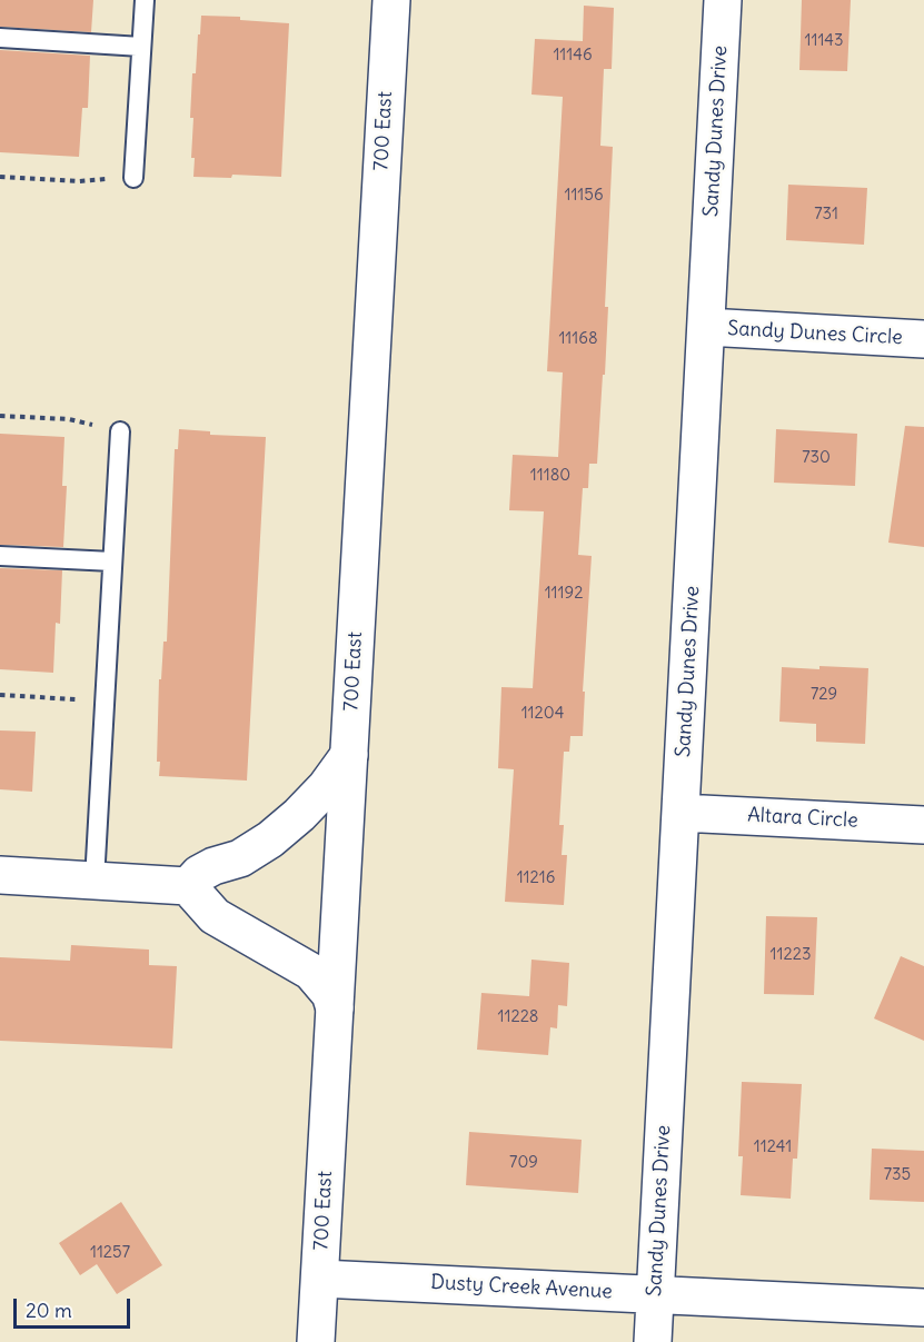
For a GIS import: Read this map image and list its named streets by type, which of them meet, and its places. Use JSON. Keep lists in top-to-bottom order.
{
  "streets": {
    "street": [
      "700 East",
      "Sandy Dunes Drive",
      "Sandy Dunes Circle",
      "Altara Circle",
      "Dusty Creek Avenue"
    ]
  },
  "crossings": [
    ["700 East", "Dusty Creek Avenue"],
    ["Sandy Dunes Drive", "Sandy Dunes Circle"],
    ["Sandy Dunes Drive", "Altara Circle"],
    ["Sandy Dunes Drive", "Dusty Creek Avenue"]
  ],
  "house_numbers": [
    "11143",
    "11146",
    "11156",
    "731",
    "11168",
    "730",
    "11180",
    "11192",
    "729",
    "11204",
    "11216",
    "11223",
    "11228",
    "11241",
    "709",
    "735",
    "11257"
  ],
  "scale_bar": "20 m"
}
